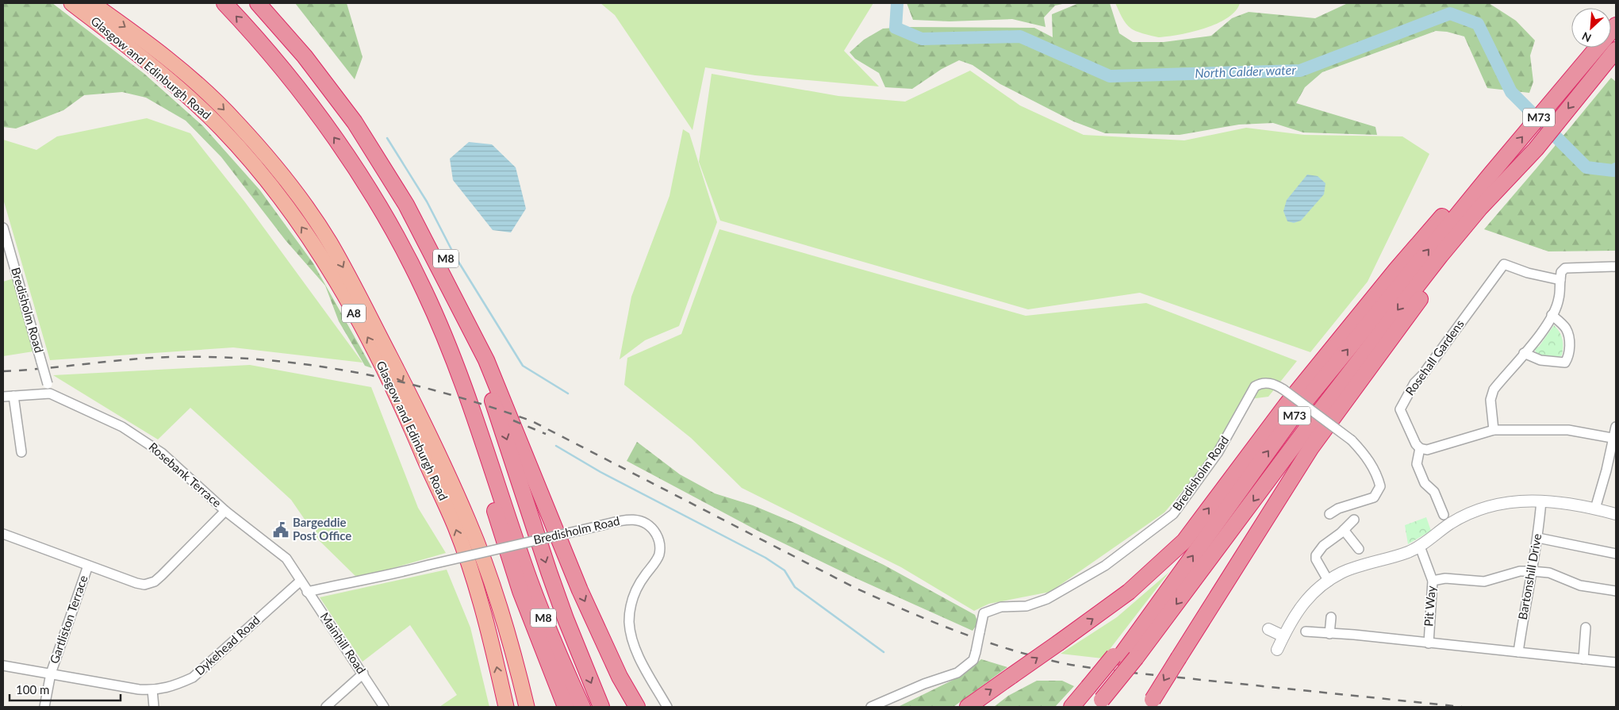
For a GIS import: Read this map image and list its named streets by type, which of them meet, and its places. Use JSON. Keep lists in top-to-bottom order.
{
  "streets": {
    "highway": [
      "Glasgow and Edinburgh Road",
      "M73",
      "M8",
      "A8"
    ],
    "street": [
      "Bredisholm Road",
      "Rosehall Gardens",
      "Rosebank Terrace",
      "Bartonshill Drive",
      "Pit Way",
      "Gartliston Terrace",
      "Mainhill Road",
      "Dykehead Road"
    ]
  },
  "crossings": [
    ["Bredisholm Road", "Rosebank Terrace"],
    ["Bredisholm Road", "Mainhill Road"],
    ["Rosebank Terrace", "Mainhill Road"],
    ["Rosebank Terrace", "Dykehead Road"],
    ["Gartliston Terrace", "Dykehead Road"],
    ["Mainhill Road", "Dykehead Road"]
  ],
  "water": ["North Calder water"],
  "places": {
    "public building": ["Bargeddie Post Office"]
  },
  "scale_bar": "100 m",
  "north": "bottom left"
}
